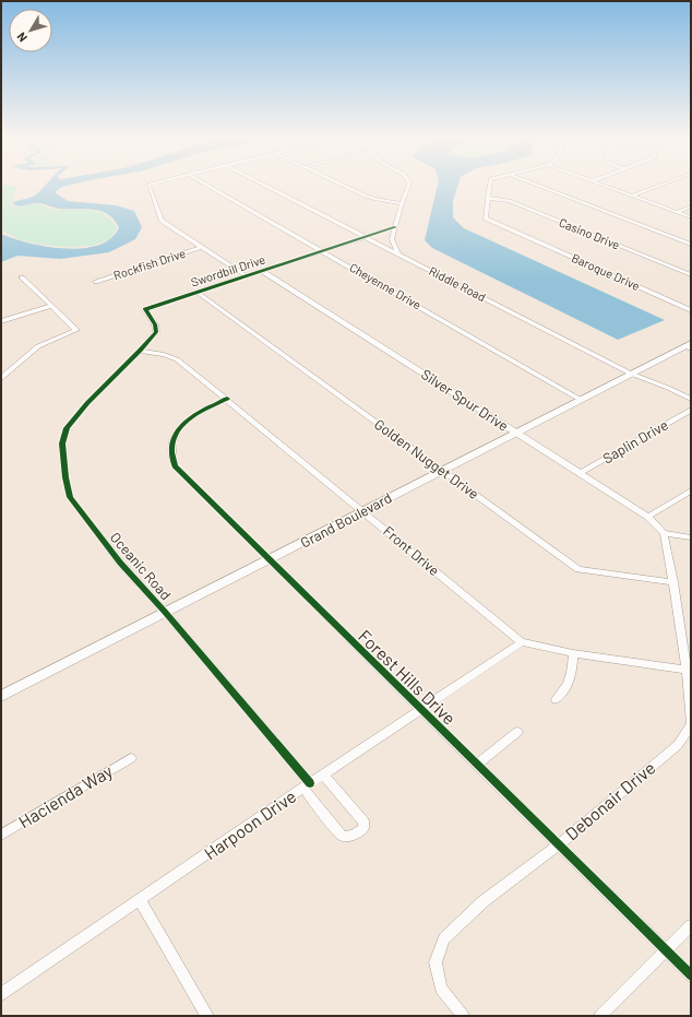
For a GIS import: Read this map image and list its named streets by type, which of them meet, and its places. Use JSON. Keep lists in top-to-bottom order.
{
  "streets": {
    "street": [
      "Casino Drive",
      "Rockfish Drive",
      "Swordbill Drive",
      "Baroque Drive",
      "Riddle Road",
      "Cheyenne Drive",
      "Silver Spur Drive",
      "Saplin Drive",
      "Golden Nugget Drive",
      "Grand Boulevard",
      "Front Drive",
      "Oceanic Road",
      "Forest Hills Drive",
      "Hacienda Way",
      "Debonair Drive",
      "Harpoon Drive"
    ]
  },
  "crossings": [
    ["Casino Drive", "Baroque Drive"],
    ["Swordbill Drive", "Riddle Road"],
    ["Swordbill Drive", "Cheyenne Drive"],
    ["Swordbill Drive", "Silver Spur Drive"],
    ["Swordbill Drive", "Golden Nugget Drive"],
    ["Swordbill Drive", "Front Drive"],
    ["Swordbill Drive", "Oceanic Road"],
    ["Riddle Road", "Grand Boulevard"],
    ["Cheyenne Drive", "Grand Boulevard"],
    ["Silver Spur Drive", "Saplin Drive"],
    ["Silver Spur Drive", "Grand Boulevard"],
    ["Golden Nugget Drive", "Grand Boulevard"],
    ["Grand Boulevard", "Front Drive"],
    ["Grand Boulevard", "Oceanic Road"],
    ["Grand Boulevard", "Forest Hills Drive"],
    ["Front Drive", "Oceanic Road"],
    ["Front Drive", "Forest Hills Drive"],
    ["Front Drive", "Harpoon Drive"],
    ["Oceanic Road", "Harpoon Drive"],
    ["Forest Hills Drive", "Debonair Drive"],
    ["Forest Hills Drive", "Harpoon Drive"]
  ],
  "north": "bottom left"
}
